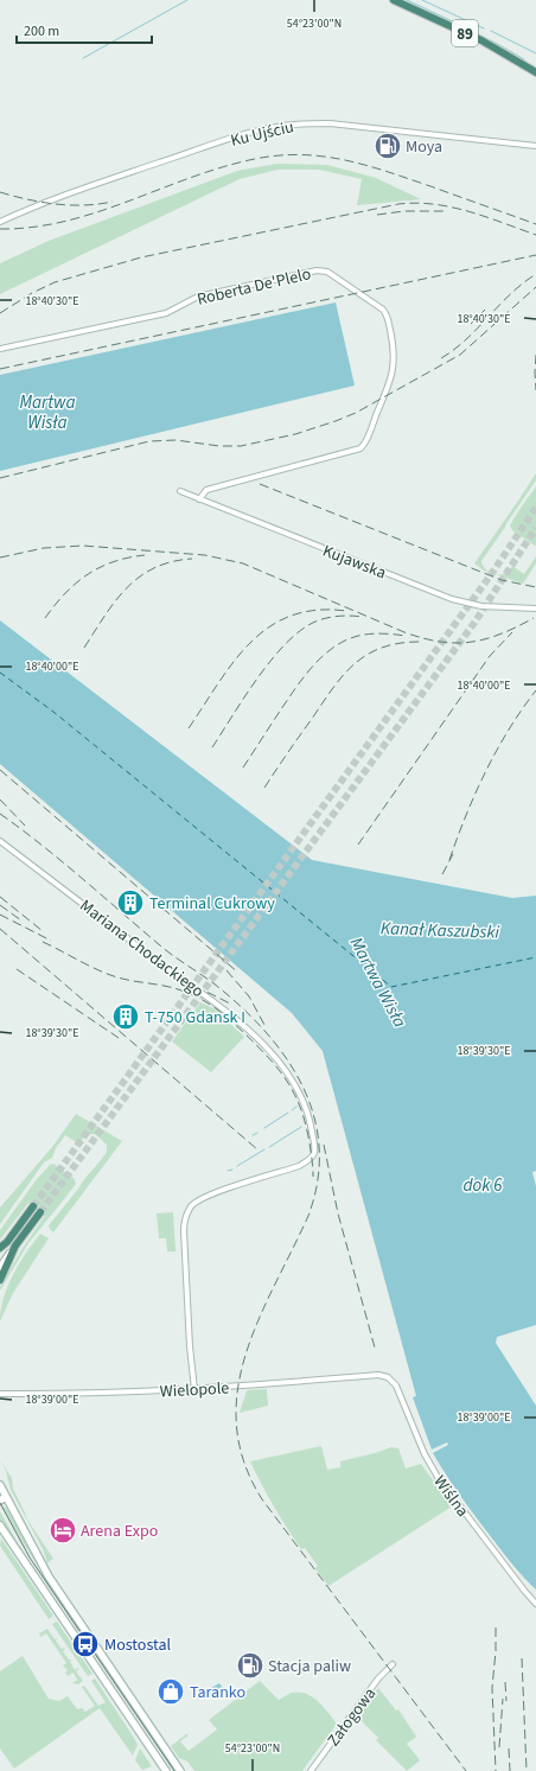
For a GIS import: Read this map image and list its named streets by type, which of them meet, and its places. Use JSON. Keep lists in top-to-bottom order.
{
  "streets": {
    "highway": ["89"],
    "street": [
      "Ku Ujściu",
      "Roberta De'Plelo",
      "Kujawska",
      "Mariana Chodackiego",
      "Wielopole",
      "Wiślna",
      "Załogowa"
    ]
  },
  "crossings": [
    ["Roberta De'Plelo", "Kujawska"],
    ["Mariana Chodackiego", "Wielopole"],
    ["Wielopole", "Wiślna"]
  ],
  "water": ["Martwa Wisła", "Kanał Kaszubski", "dok 6"],
  "places": {
    "fuel station": ["Moya", "Stacja paliw"],
    "building": ["Terminal Cukrowy", "T-750 Gdansk I"],
    "hotel": ["Arena Expo"],
    "bus stop": ["Mostostal"],
    "shop": ["Taranko"]
  },
  "scale_bar": "200 m",
  "coordinates": [
    "54°23'00\"N",
    "18°40'30\"E",
    "18°40'00\"E",
    "18°39'30\"E",
    "18°39'00\"E"
  ]
}
